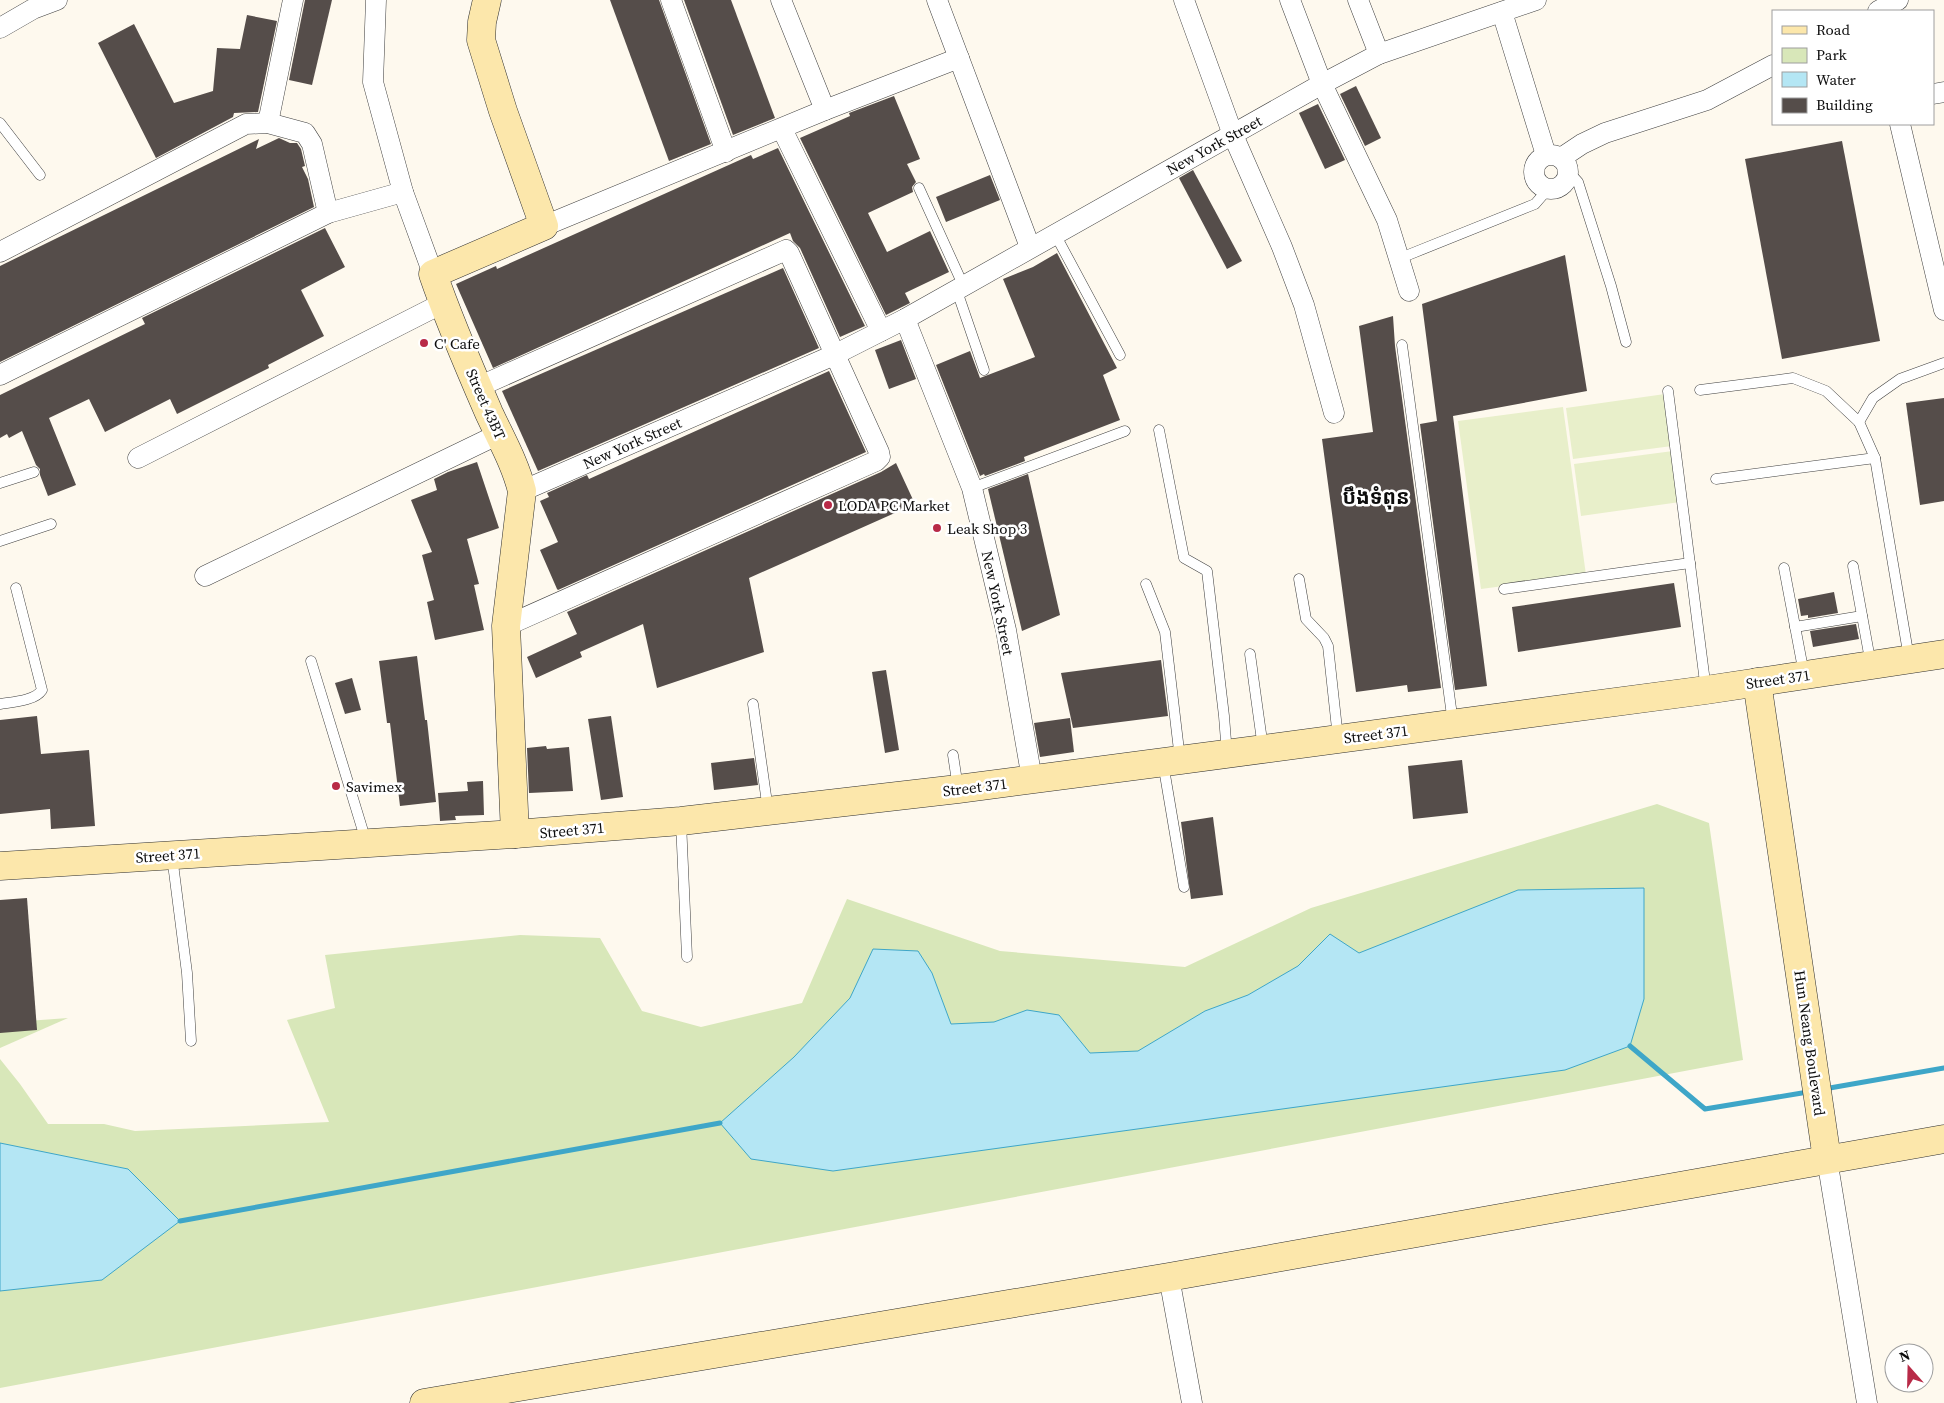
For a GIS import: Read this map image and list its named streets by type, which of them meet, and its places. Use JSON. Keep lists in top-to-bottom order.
{
  "streets": {
    "main road": ["Street 43BT", "Street 371", "Hun Neang Boulevard"],
    "street": ["New York Street"]
  },
  "crossings": [
    ["New York Street", "Street 43BT"],
    ["New York Street", "Street 371"],
    ["Street 43BT", "Street 371"],
    ["Street 371", "Hun Neang Boulevard"]
  ],
  "districts": ["បឹងទំពុន"],
  "places": [
    "C' Cafe",
    "LODA PC Market",
    "Leak Shop 3",
    "Savimex"
  ],
  "legend": [
    "Road",
    "Park",
    "Water",
    "Building"
  ],
  "north": "top"
}
